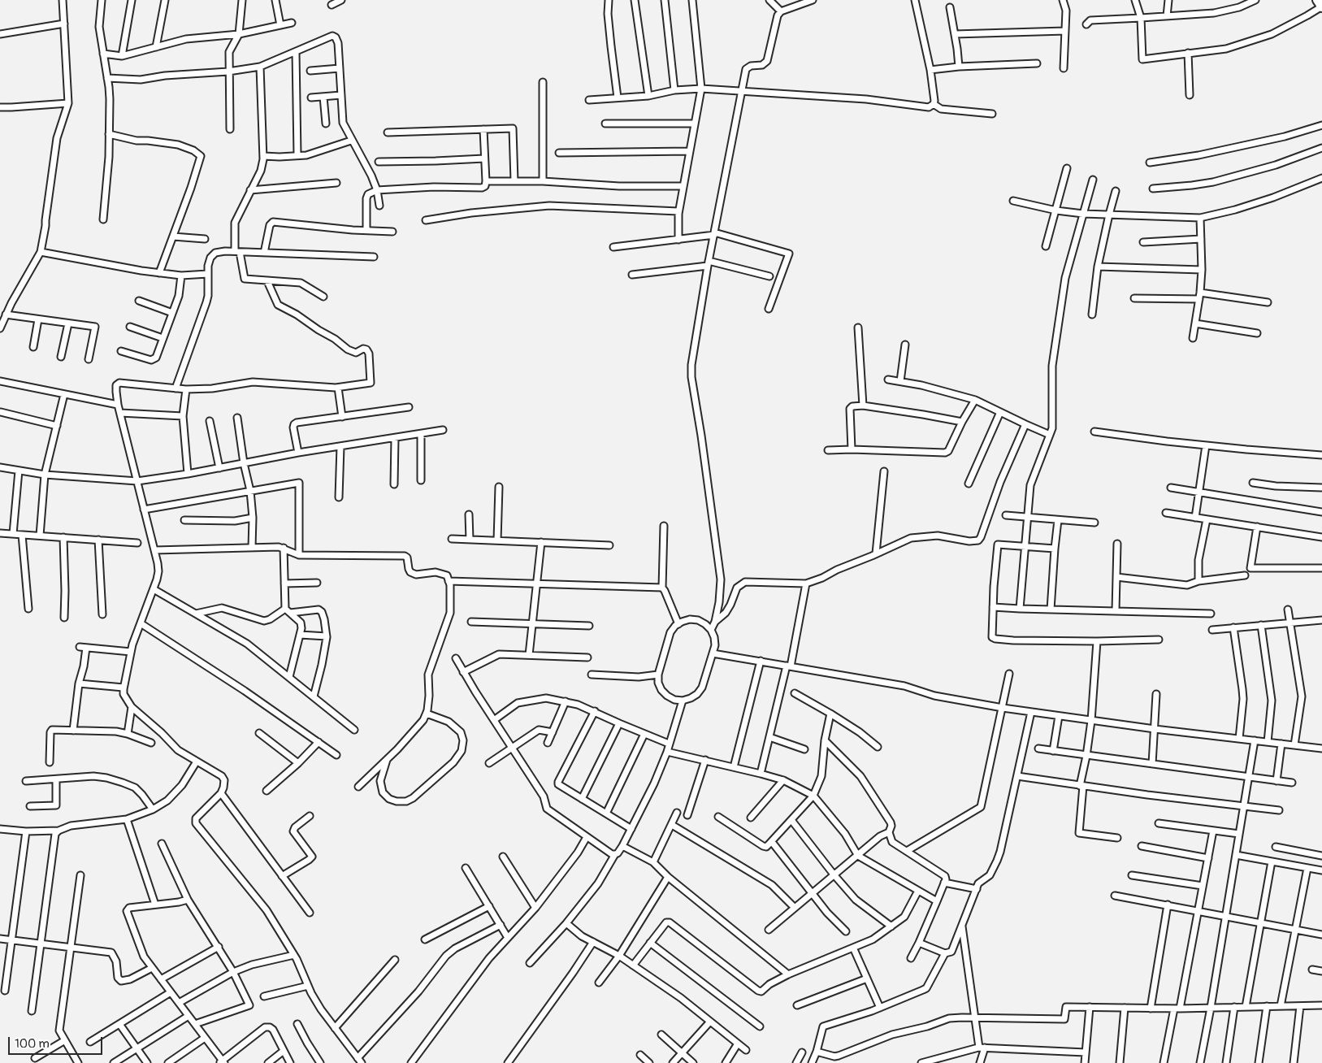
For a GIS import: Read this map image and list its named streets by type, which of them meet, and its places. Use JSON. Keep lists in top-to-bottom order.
{
  "scale_bar": "100 m"
}
